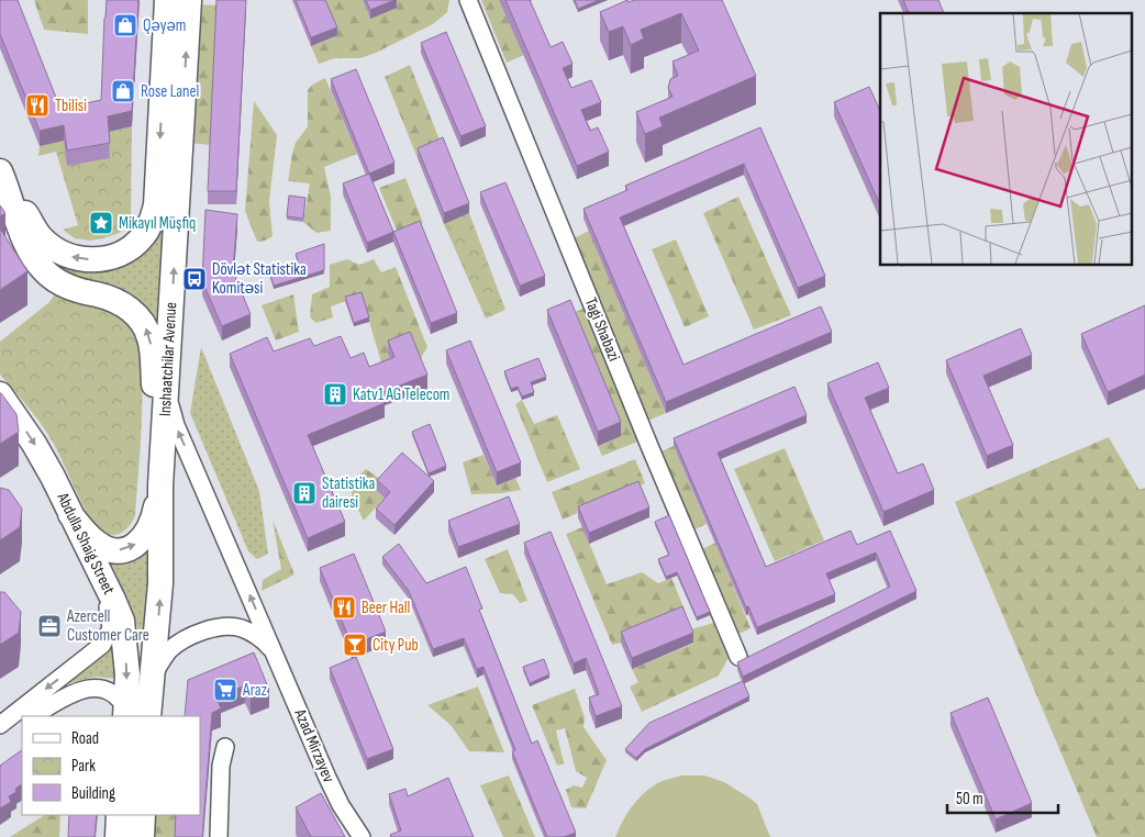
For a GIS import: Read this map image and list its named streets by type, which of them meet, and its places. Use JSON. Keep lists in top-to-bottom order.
{
  "streets": {
    "main road": ["Inshaatchilar Avenue", "Abdulla Shaig Street"],
    "street": ["Tagi Shabazi", "Azad Mirzayev"]
  },
  "crossings": [
    ["Inshaatchilar Avenue", "Azad Mirzayev"]
  ],
  "one_way": ["Inshaatchilar Avenue", "Abdulla Shaig Street", "Azad Mirzayev"],
  "places": {
    "shop": ["Qəyəm", "Rose Lanel"],
    "restaurant": ["Tbilisi", "Beer Hall"],
    "place": ["Mikayıl Müşfiq"],
    "bus stop": ["Dövlət Statistika Komitəsi"],
    "building": ["Katv1 AG Telecom", "Statistika dairesi"],
    "office": ["Azercell Customer Care"],
    "bar": ["City Pub"],
    "supermarket": ["Araz"]
  },
  "legend": ["Road", "Park", "Building"],
  "scale_bar": "50 m"
}
